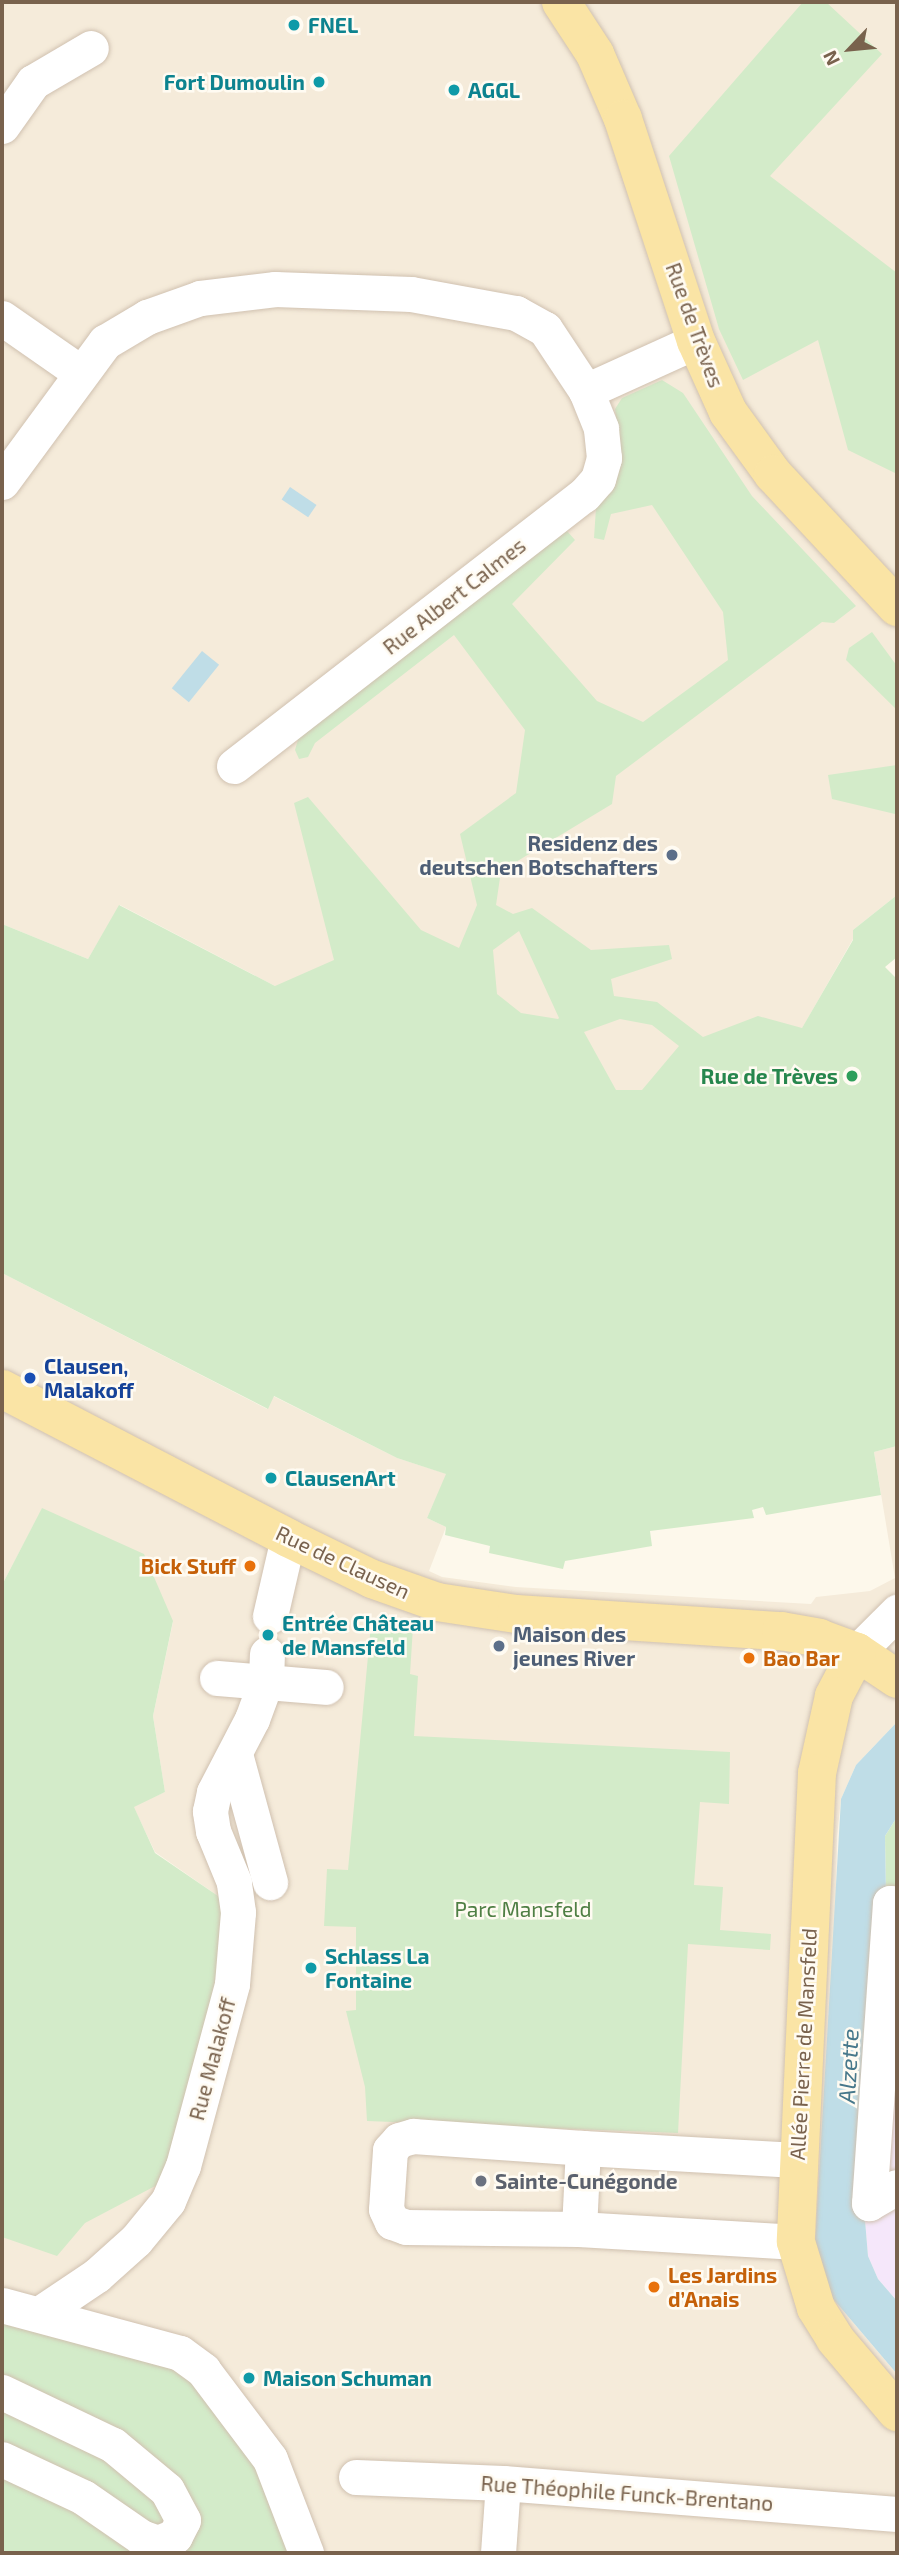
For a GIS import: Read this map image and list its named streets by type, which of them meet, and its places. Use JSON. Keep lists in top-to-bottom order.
{
  "streets": {
    "main road": ["Rue de Trèves", "Rue de Clausen", "Allée Pierre de Mansfeld"],
    "street": ["Rue Albert Calmes", "Rue Malakoff", "Rue Théophile Funck-Brentano"]
  },
  "crossings": [
    ["Rue de Clausen", "Allée Pierre de Mansfeld"]
  ],
  "water": ["Alzette"],
  "parks": ["Parc Mansfeld"],
  "places": [
    "FNEL",
    "Fort Dumoulin",
    "AGGL",
    "Residenz des deutschen Botschafters",
    "Rue de Trèves",
    "Clausen, Malakoff",
    "ClausenArt",
    "Bick Stuff",
    "Entrée Château de Mansfeld",
    "Maison des jeunes River",
    "Bao Bar",
    "Schlass La Fontaine",
    "Sainte-Cunégonde",
    "Les Jardins d’Anais",
    "Maison Schuman"
  ],
  "north": "bottom left"
}
